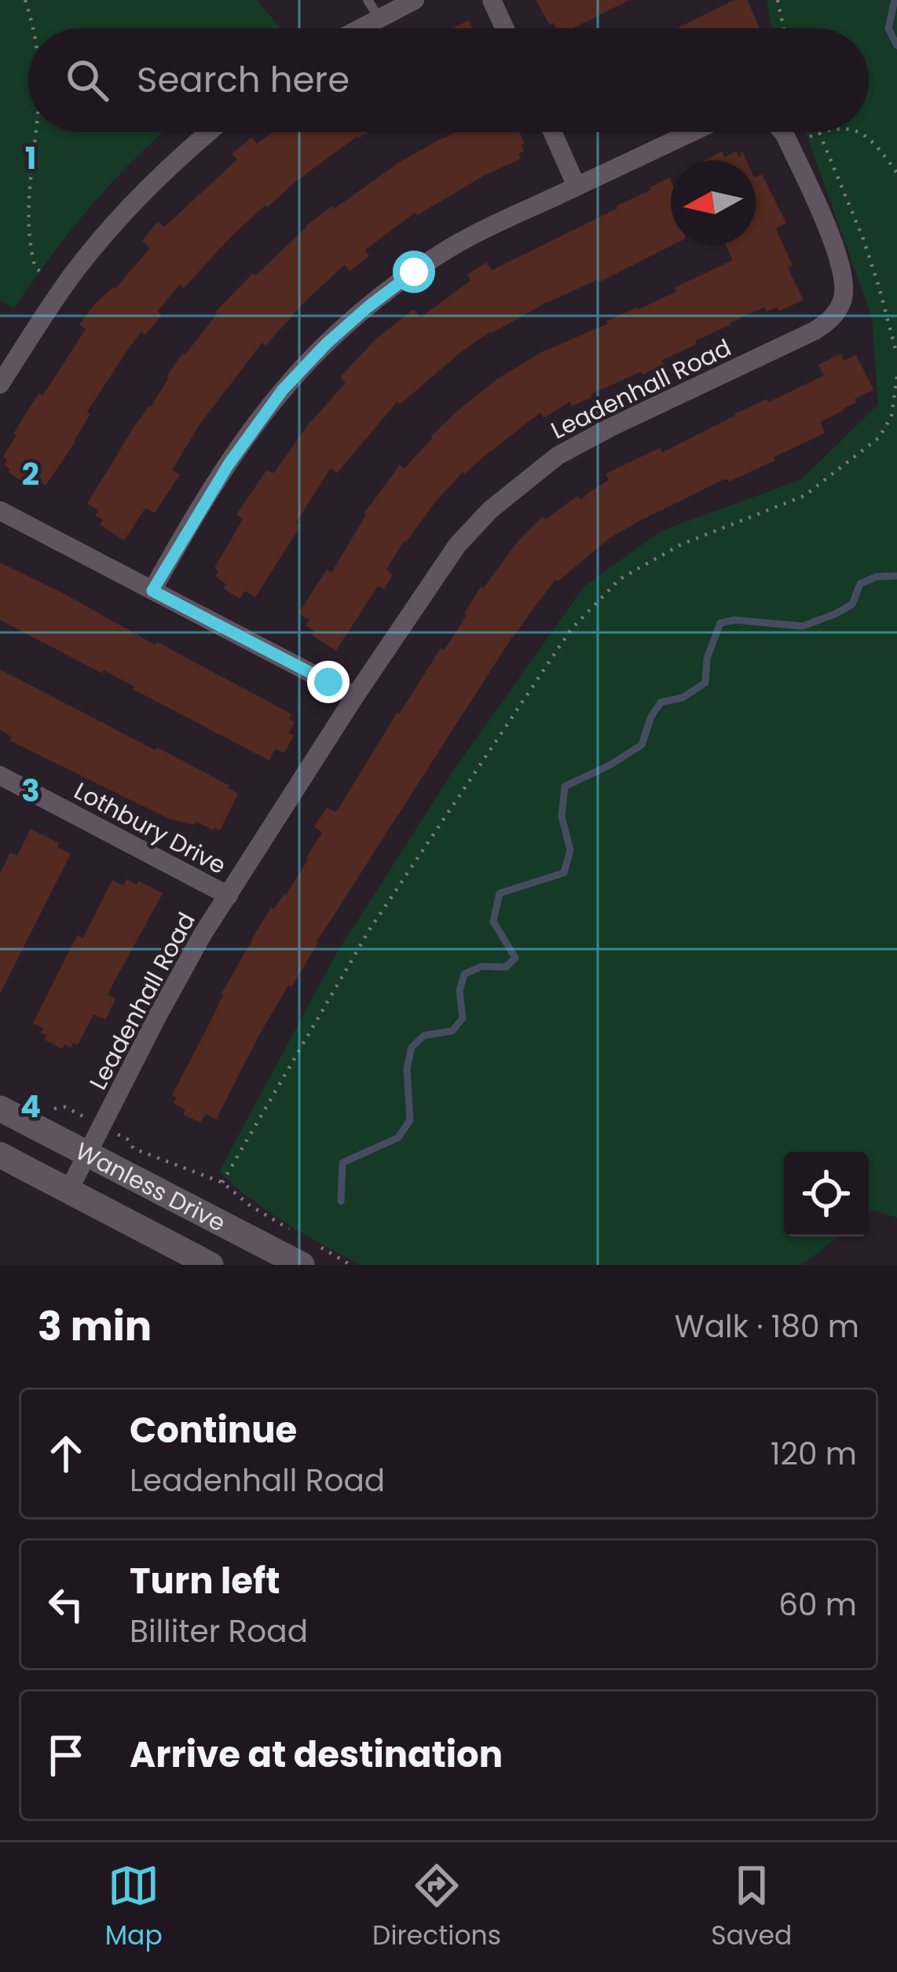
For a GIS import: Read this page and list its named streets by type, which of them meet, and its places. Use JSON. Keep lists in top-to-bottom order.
{
  "streets": {
    "main road": ["Wanless Drive"],
    "street": ["Leadenhall Road", "Lothbury Drive"]
  },
  "crossings": [
    ["Leadenhall Road", "Lothbury Drive"],
    ["Leadenhall Road", "Wanless Drive"]
  ],
  "north": "left",
  "page": {
    "search": "Search here",
    "heading": ["3 min", "Walk · 180 m"],
    "list": [
      ["Continue", "Leadenhall Road", "120 m"],
      ["Turn left", "Billiter Road", "60 m"],
      "Arrive at destination"
    ],
    "nav": ["Map", "Directions", "Saved"]
  },
  "grid": {
    "rows": [
      "1",
      "2",
      "3",
      "4"
    ]
  }
}
